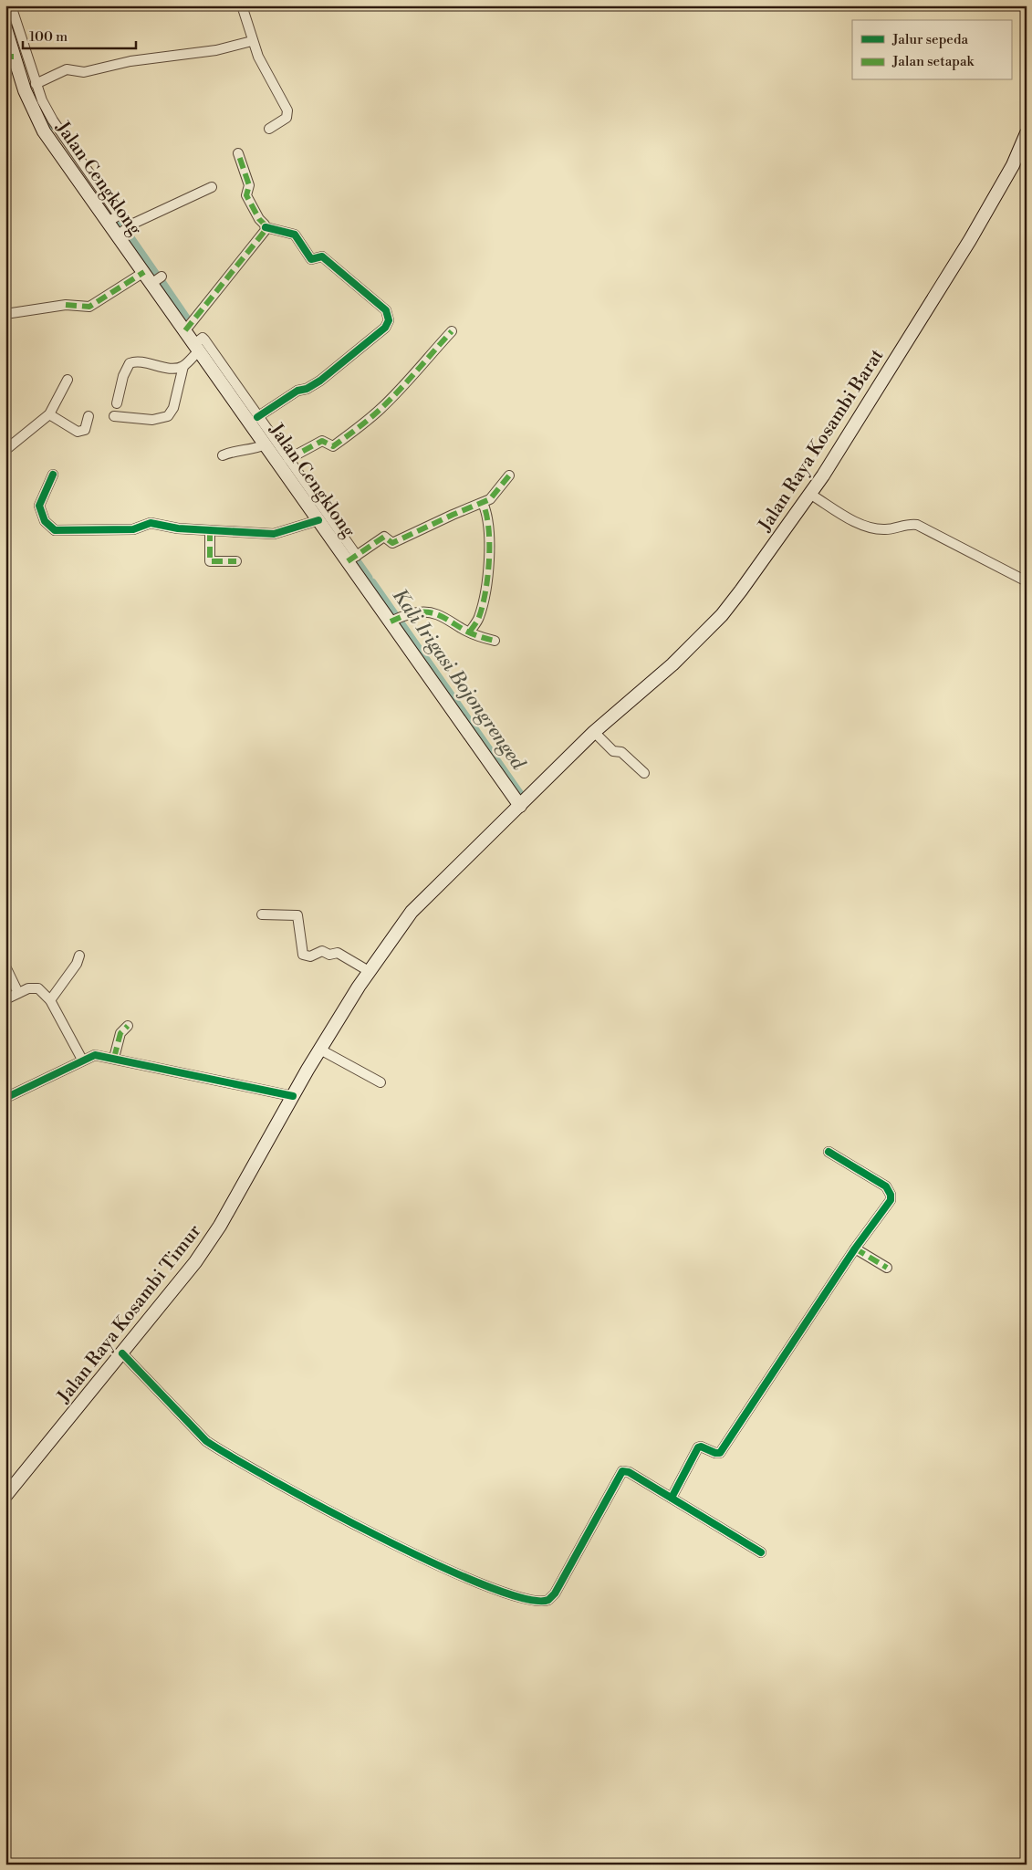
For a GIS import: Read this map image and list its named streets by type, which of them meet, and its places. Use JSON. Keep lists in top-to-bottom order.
{
  "streets": {
    "main road": ["Jalan Cengklong", "Jalan Raya Kosambi Barat", "Jalan Raya Kosambi Timur"]
  },
  "crossings": [
    ["Jalan Cengklong", "Jalan Raya Kosambi Barat"],
    ["Jalan Cengklong", "Jalan Raya Kosambi Timur"],
    ["Jalan Raya Kosambi Barat", "Jalan Raya Kosambi Timur"]
  ],
  "water": ["Kali Irigasi Bojongrenged"],
  "legend": ["Jalur sepeda", "Jalan setapak"],
  "scale_bar": "100 m"
}
